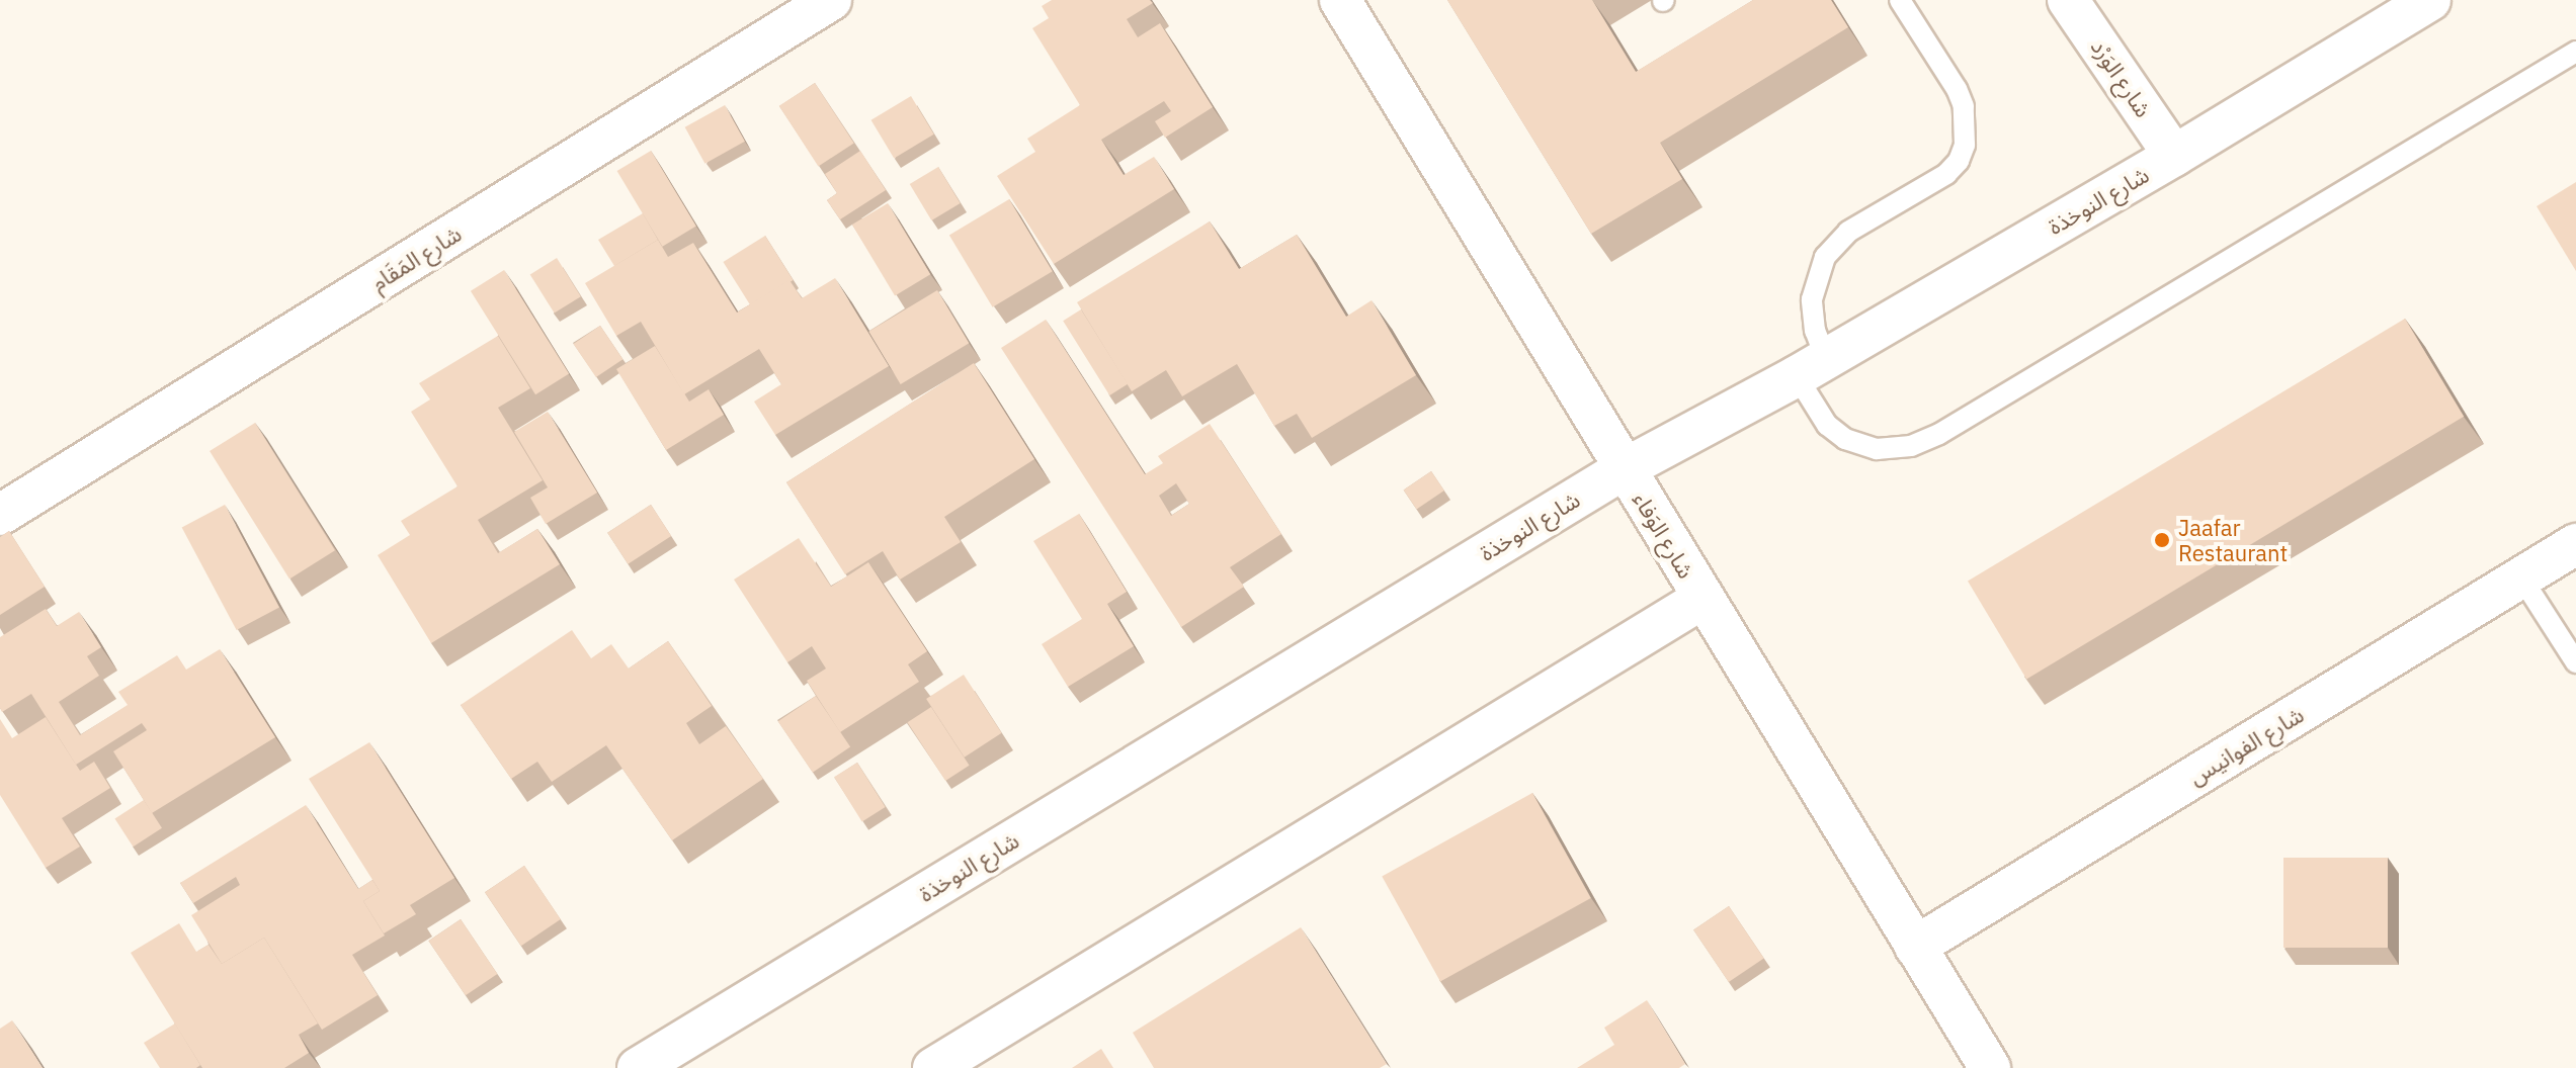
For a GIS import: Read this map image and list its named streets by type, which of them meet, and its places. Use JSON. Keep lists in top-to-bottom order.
{
  "streets": {
    "street": [
      "شارع الوَرْد",
      "شارع النوخذة",
      "شارع المَقَام",
      "شارع الوَفاء",
      "شارع الفوانيس"
    ]
  },
  "crossings": [
    ["شارع الوَرْد", "شارع النوخذة"],
    ["شارع النوخذة", "شارع الوَفاء"],
    ["شارع الوَفاء", "شارع الفوانيس"]
  ],
  "places": ["Jaafar Restaurant"]
}
